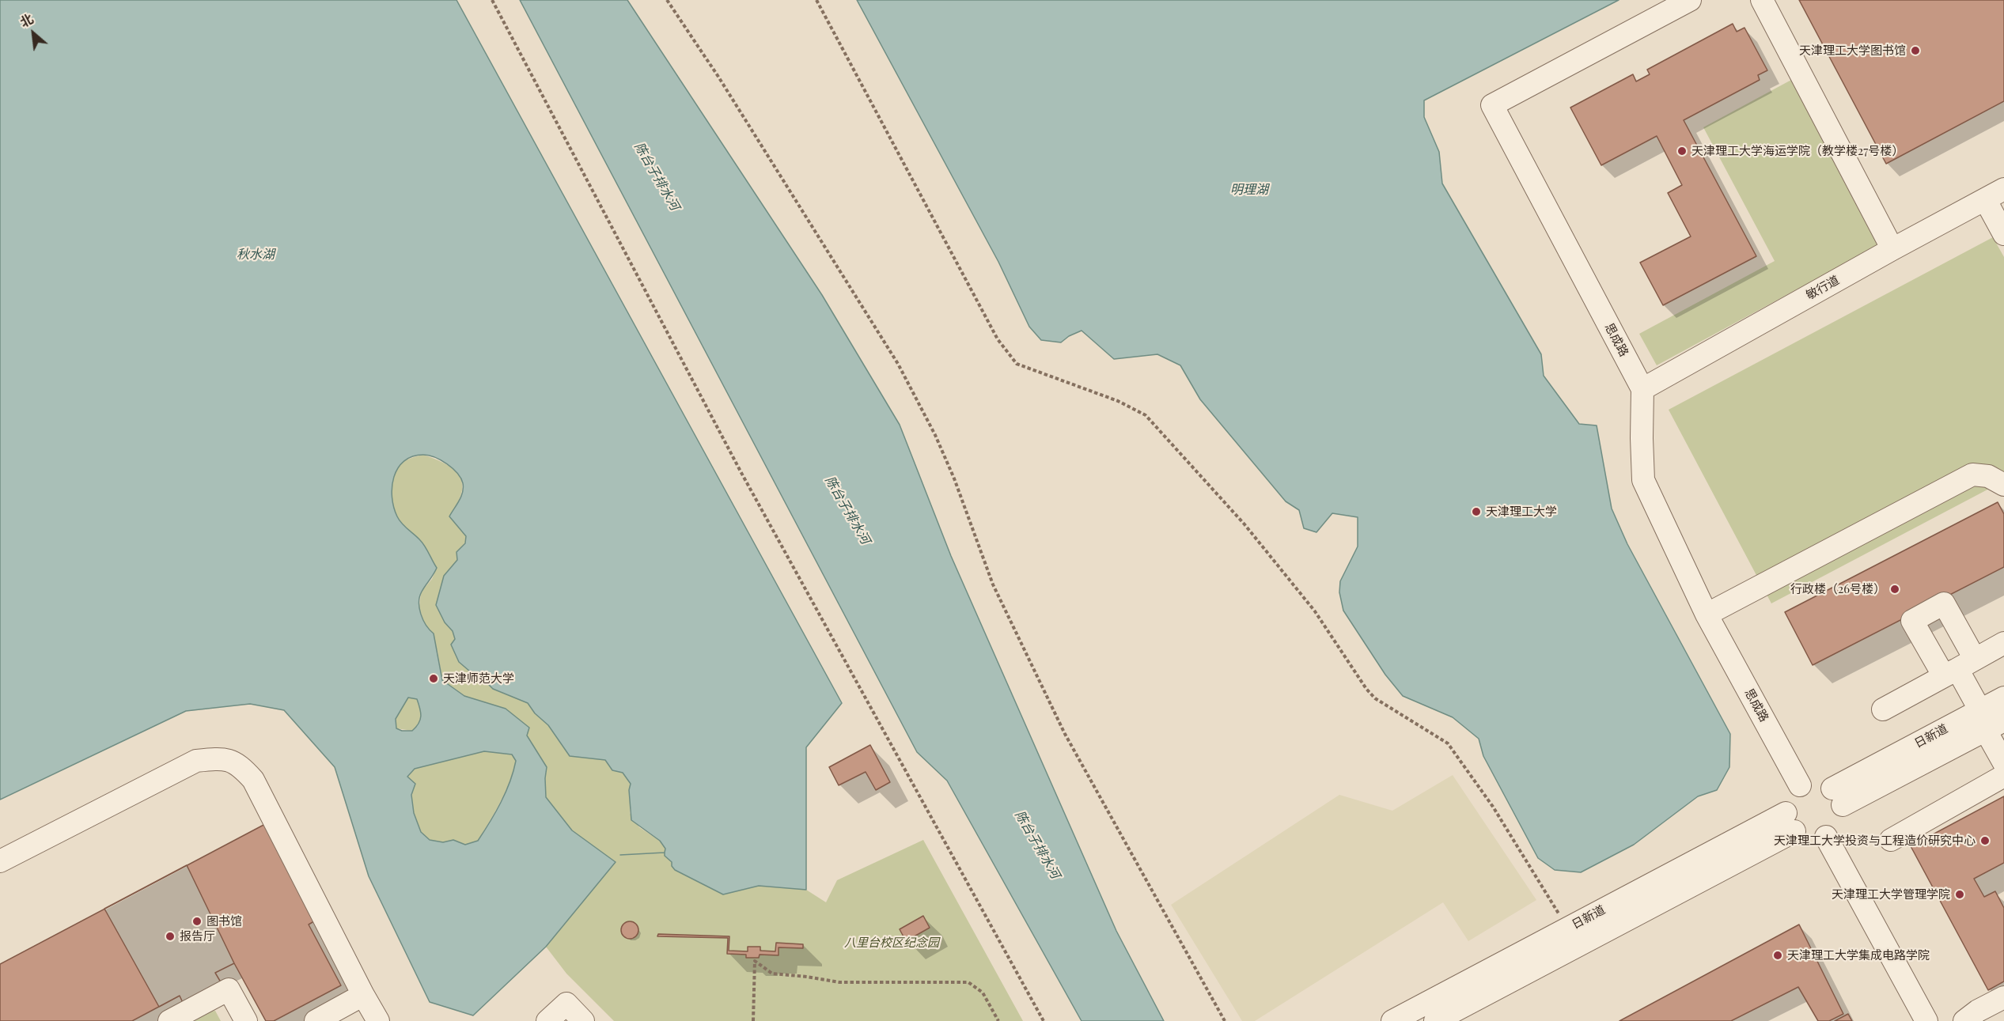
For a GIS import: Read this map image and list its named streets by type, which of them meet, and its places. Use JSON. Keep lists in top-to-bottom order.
{
  "streets": {
    "street": ["敏行道", "思成路", "日新道"]
  },
  "crossings": [
    ["敏行道", "思成路"],
    ["思成路", "日新道"]
  ],
  "water": ["陈台子排水河", "明理湖", "秋水湖"],
  "parks": ["八里台校区纪念园"],
  "places": [
    "天津理工大学图书馆",
    "天津理工大学海运学院（教学楼27号楼）",
    "天津理工大学",
    "行政楼（26号楼）",
    "天津师范大学",
    "天津理工大学投资与工程造价研究中心",
    "天津理工大学管理学院",
    "图书馆",
    "报告厅",
    "天津理工大学集成电路学院"
  ],
  "north": "top left"
}
